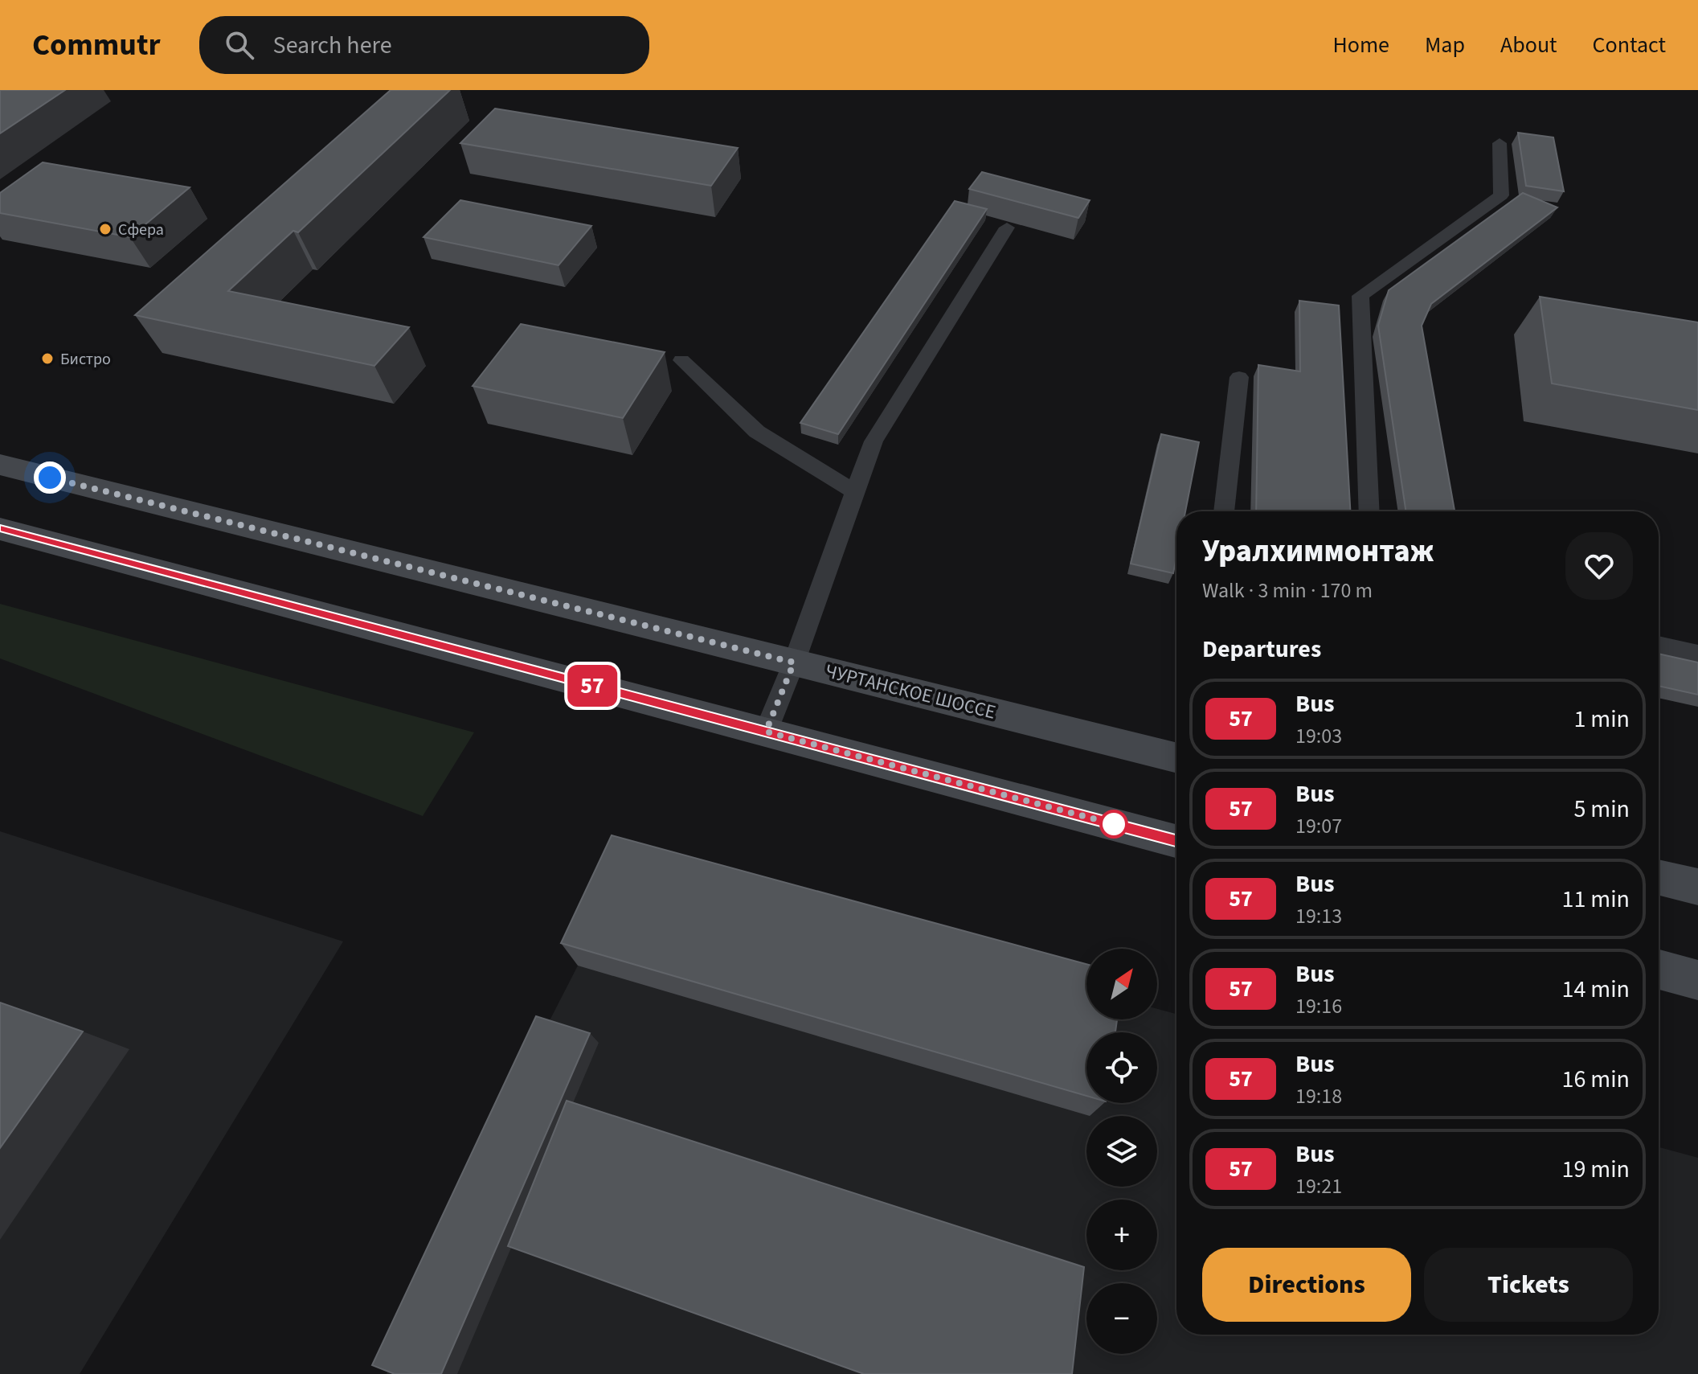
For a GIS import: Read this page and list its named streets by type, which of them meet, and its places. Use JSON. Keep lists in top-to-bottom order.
{
  "streets": {
    "street": ["ЧУРТАНСКОЕ ШОССЕ"]
  },
  "places": ["Сфера", "Бистро"],
  "lines": ["bus line 57"],
  "north": "top right",
  "page": {
    "header": "Commutr",
    "search": "Search here",
    "nav": [
      "Home",
      "Map",
      "About",
      "Contact"
    ],
    "on_map": "57",
    "heading": [
      ["Уралхиммонтаж", "Walk · 3 min · 170 m"],
      "Departures"
    ],
    "list": [
      {
        "mark": "57",
        "name": "Bus",
        "note": "19:03",
        "value": "1 min"
      },
      {
        "mark": "57",
        "name": "Bus",
        "note": "19:07",
        "value": "5 min"
      },
      {
        "mark": "57",
        "name": "Bus",
        "note": "19:13",
        "value": "11 min"
      },
      {
        "mark": "57",
        "name": "Bus",
        "note": "19:16",
        "value": "14 min"
      },
      {
        "mark": "57",
        "name": "Bus",
        "note": "19:18",
        "value": "16 min"
      },
      {
        "mark": "57",
        "name": "Bus",
        "note": "19:21",
        "value": "19 min"
      }
    ],
    "map_buttons": ["+", "−"],
    "buttons": ["Directions", "Tickets"]
  }
}
